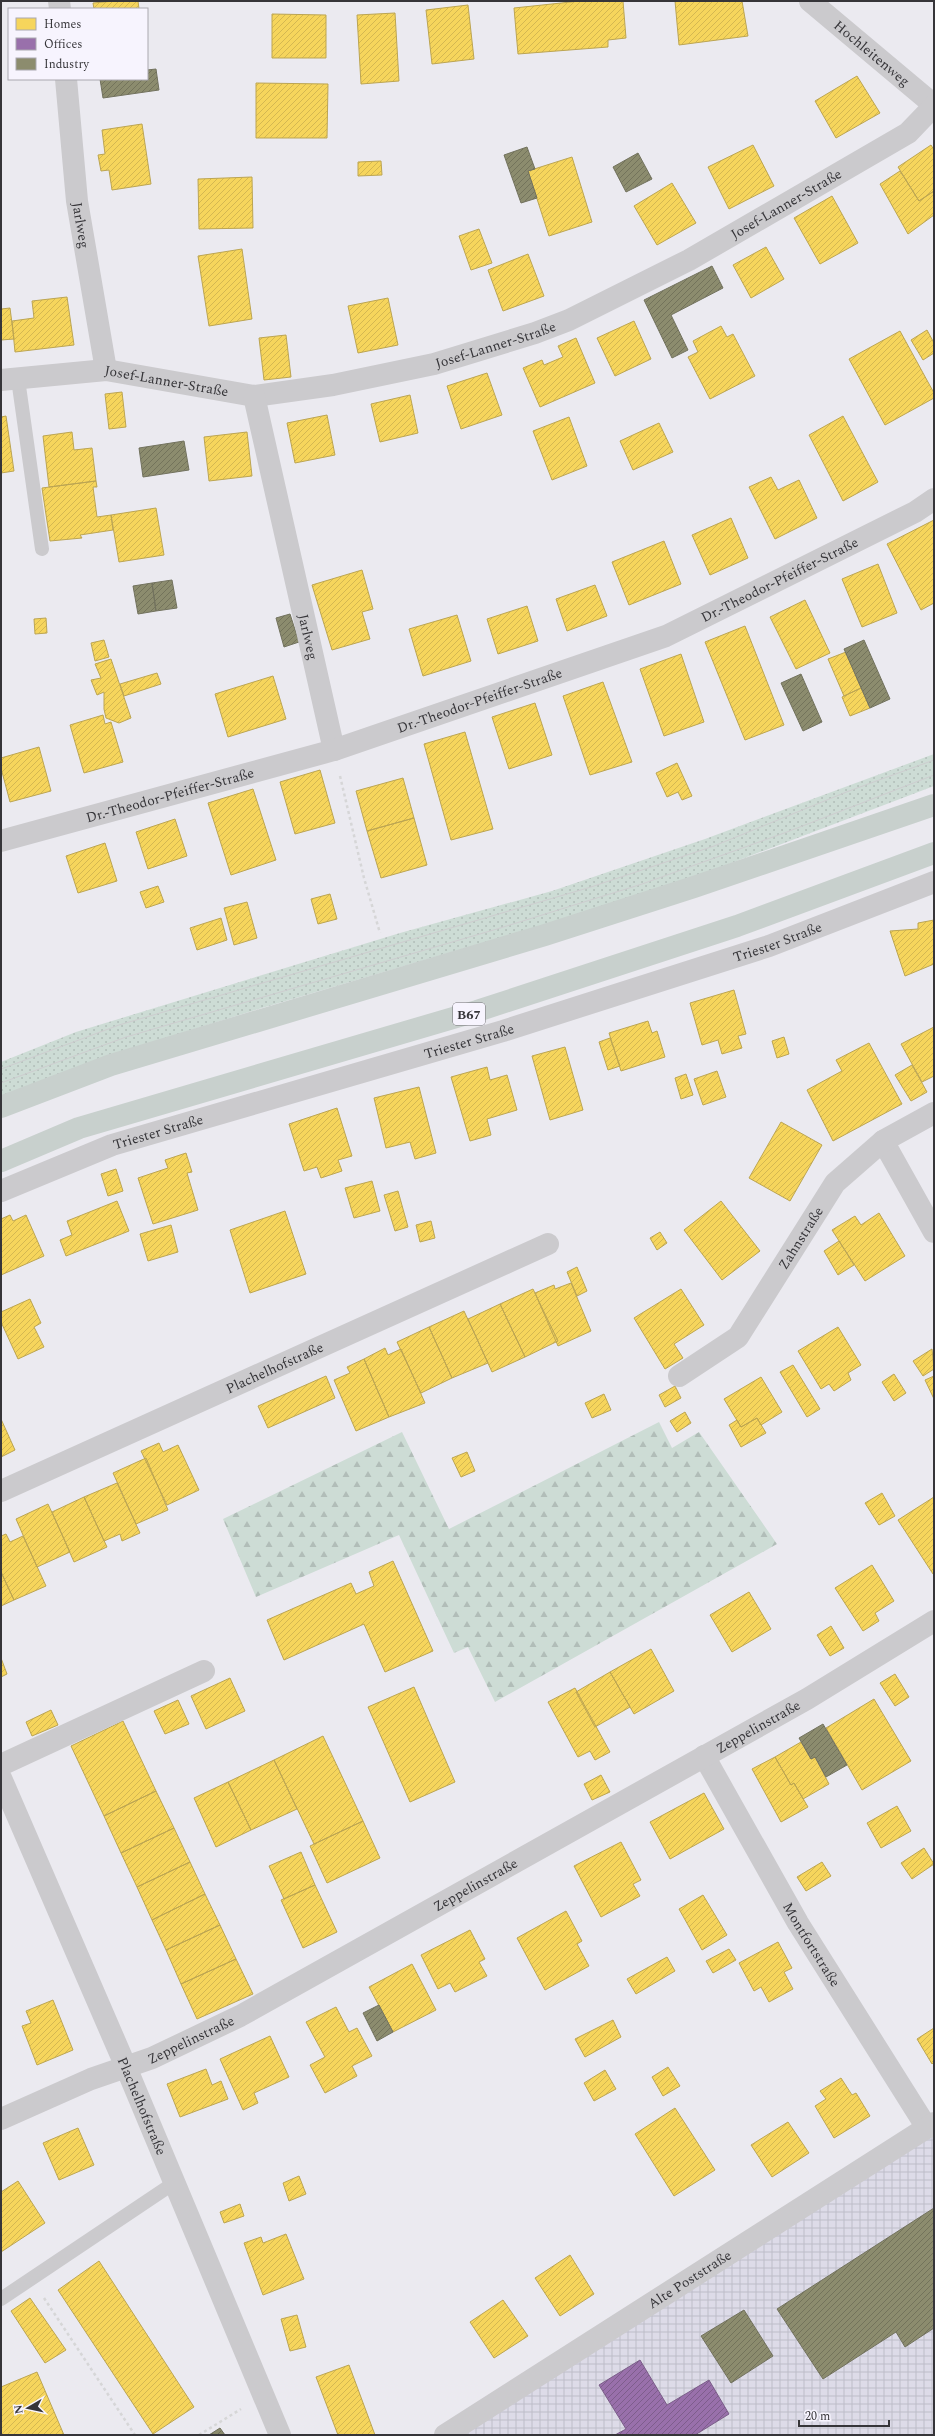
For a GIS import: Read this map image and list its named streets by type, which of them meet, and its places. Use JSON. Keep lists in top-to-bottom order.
{
  "streets": {
    "main road": ["Triester Straße", "B67"],
    "street": [
      "Hochleitenweg",
      "Josef-Lanner-Straße",
      "Jarlweg",
      "Dr.-Theodor-Pfeiffer-Straße",
      "Zahnstraße",
      "Plachelhofstraße",
      "Zeppelinstraße",
      "Montfortstraße",
      "Alte Poststraße"
    ]
  },
  "crossings": [
    ["Hochleitenweg", "Josef-Lanner-Straße"],
    ["Josef-Lanner-Straße", "Jarlweg"],
    ["Jarlweg", "Dr.-Theodor-Pfeiffer-Straße"],
    ["Plachelhofstraße", "Zeppelinstraße"],
    ["Zeppelinstraße", "Montfortstraße"],
    ["Montfortstraße", "Alte Poststraße"]
  ],
  "legend": ["Homes", "Offices", "Industry"],
  "scale_bar": "20 m",
  "north": "left"
}
